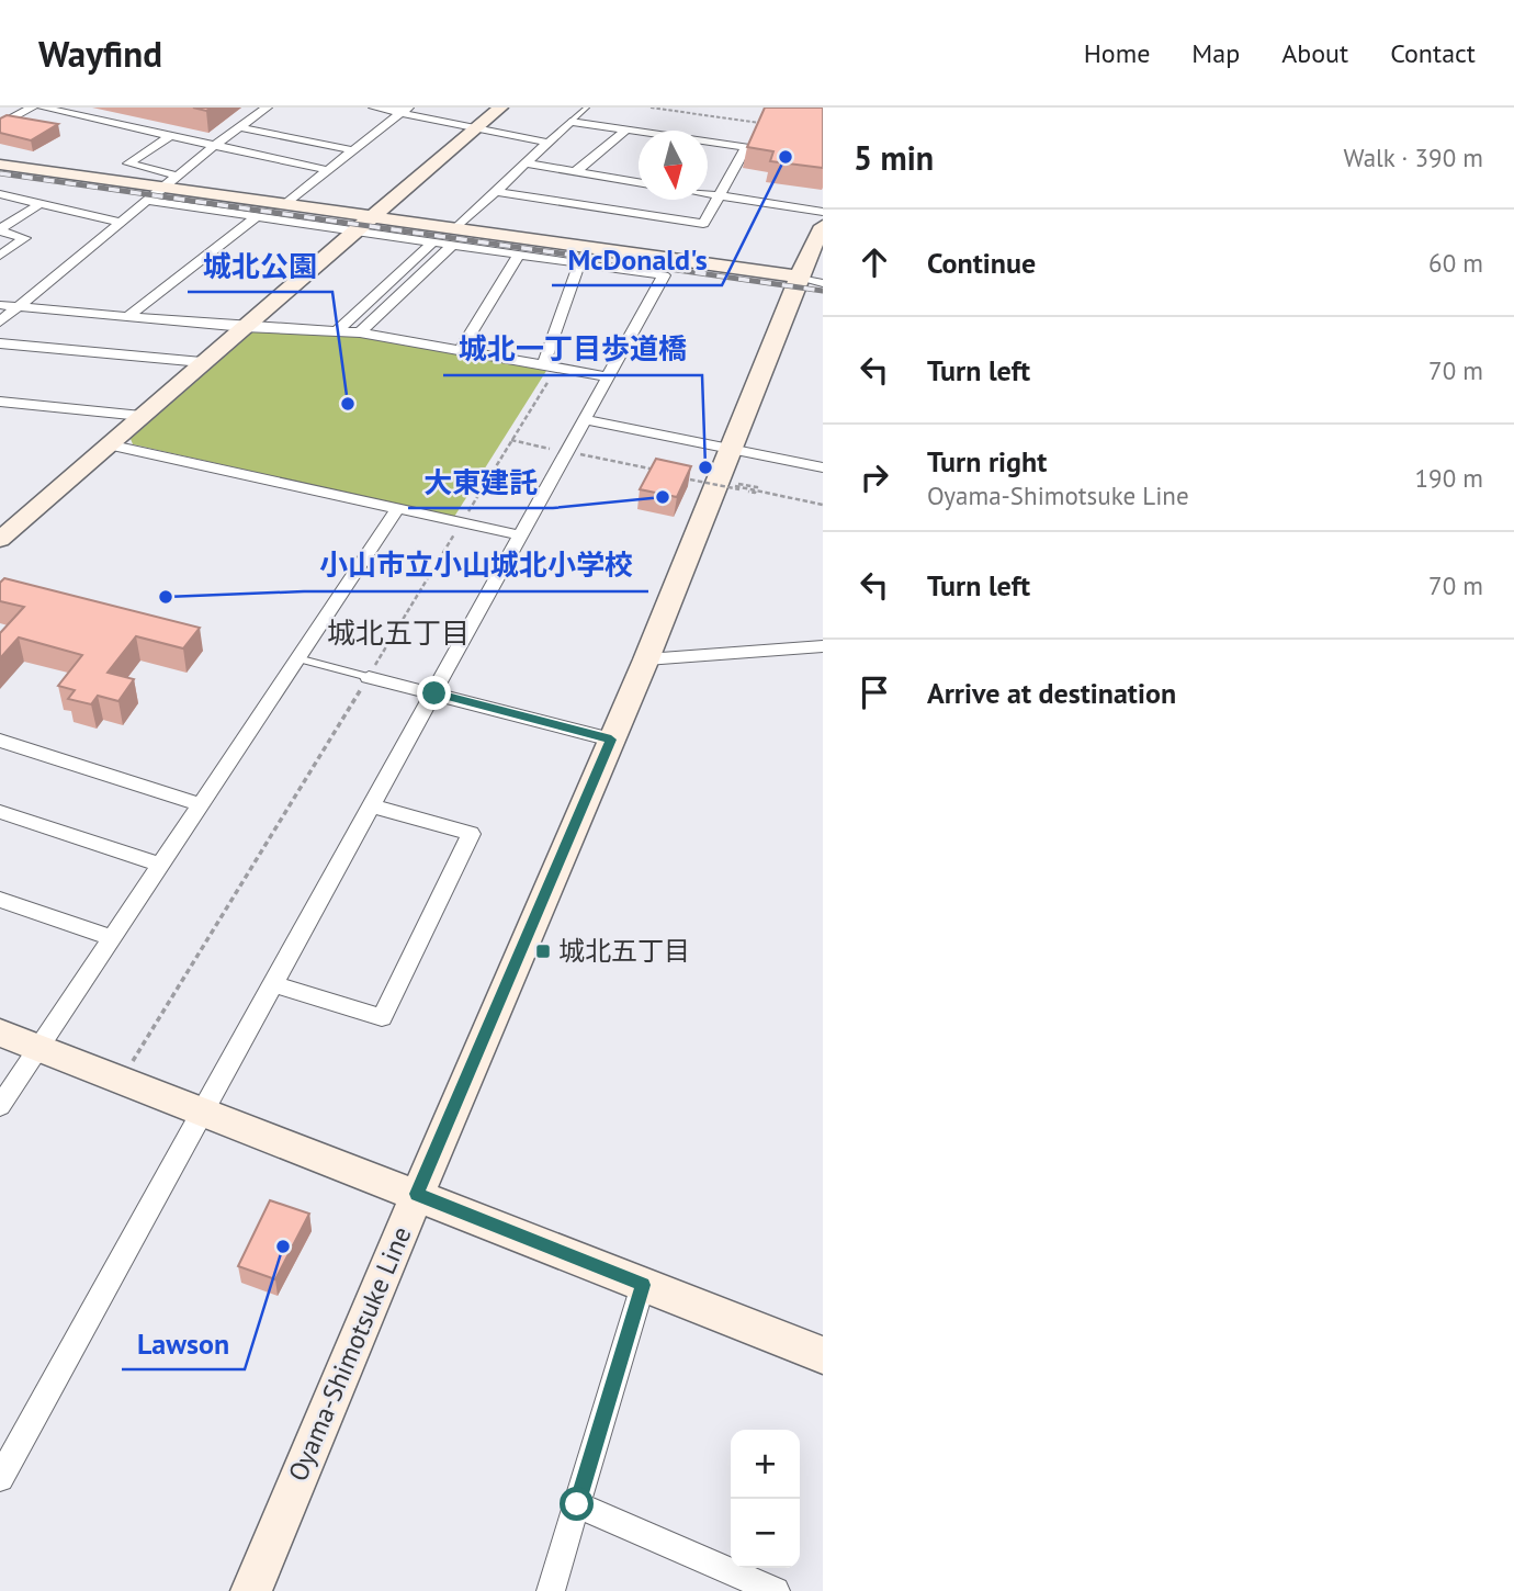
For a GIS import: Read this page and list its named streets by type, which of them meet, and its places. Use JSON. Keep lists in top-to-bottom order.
{
  "streets": {
    "main road": ["Oyama-Shimotsuke Line"]
  },
  "districts": ["城北五丁目"],
  "places": {
    "other": [
      "McDonald's",
      "城北公園",
      "城北一丁目歩道橋",
      "大東建託",
      "小山市立小山城北小学校",
      "Lawson"
    ],
    "transit": ["城北五丁目"]
  },
  "north": "bottom",
  "page": {
    "header": "Wayfind",
    "nav": [
      "Home",
      "Map",
      "About",
      "Contact"
    ],
    "heading": ["5 min", "Walk · 390 m"],
    "list": [
      ["Continue", "60 m"],
      ["Turn left", "70 m"],
      ["Turn right", "Oyama-Shimotsuke Line", "190 m"],
      ["Turn left", "70 m"],
      "Arrive at destination"
    ],
    "map_buttons": ["+", "−"]
  }
}
